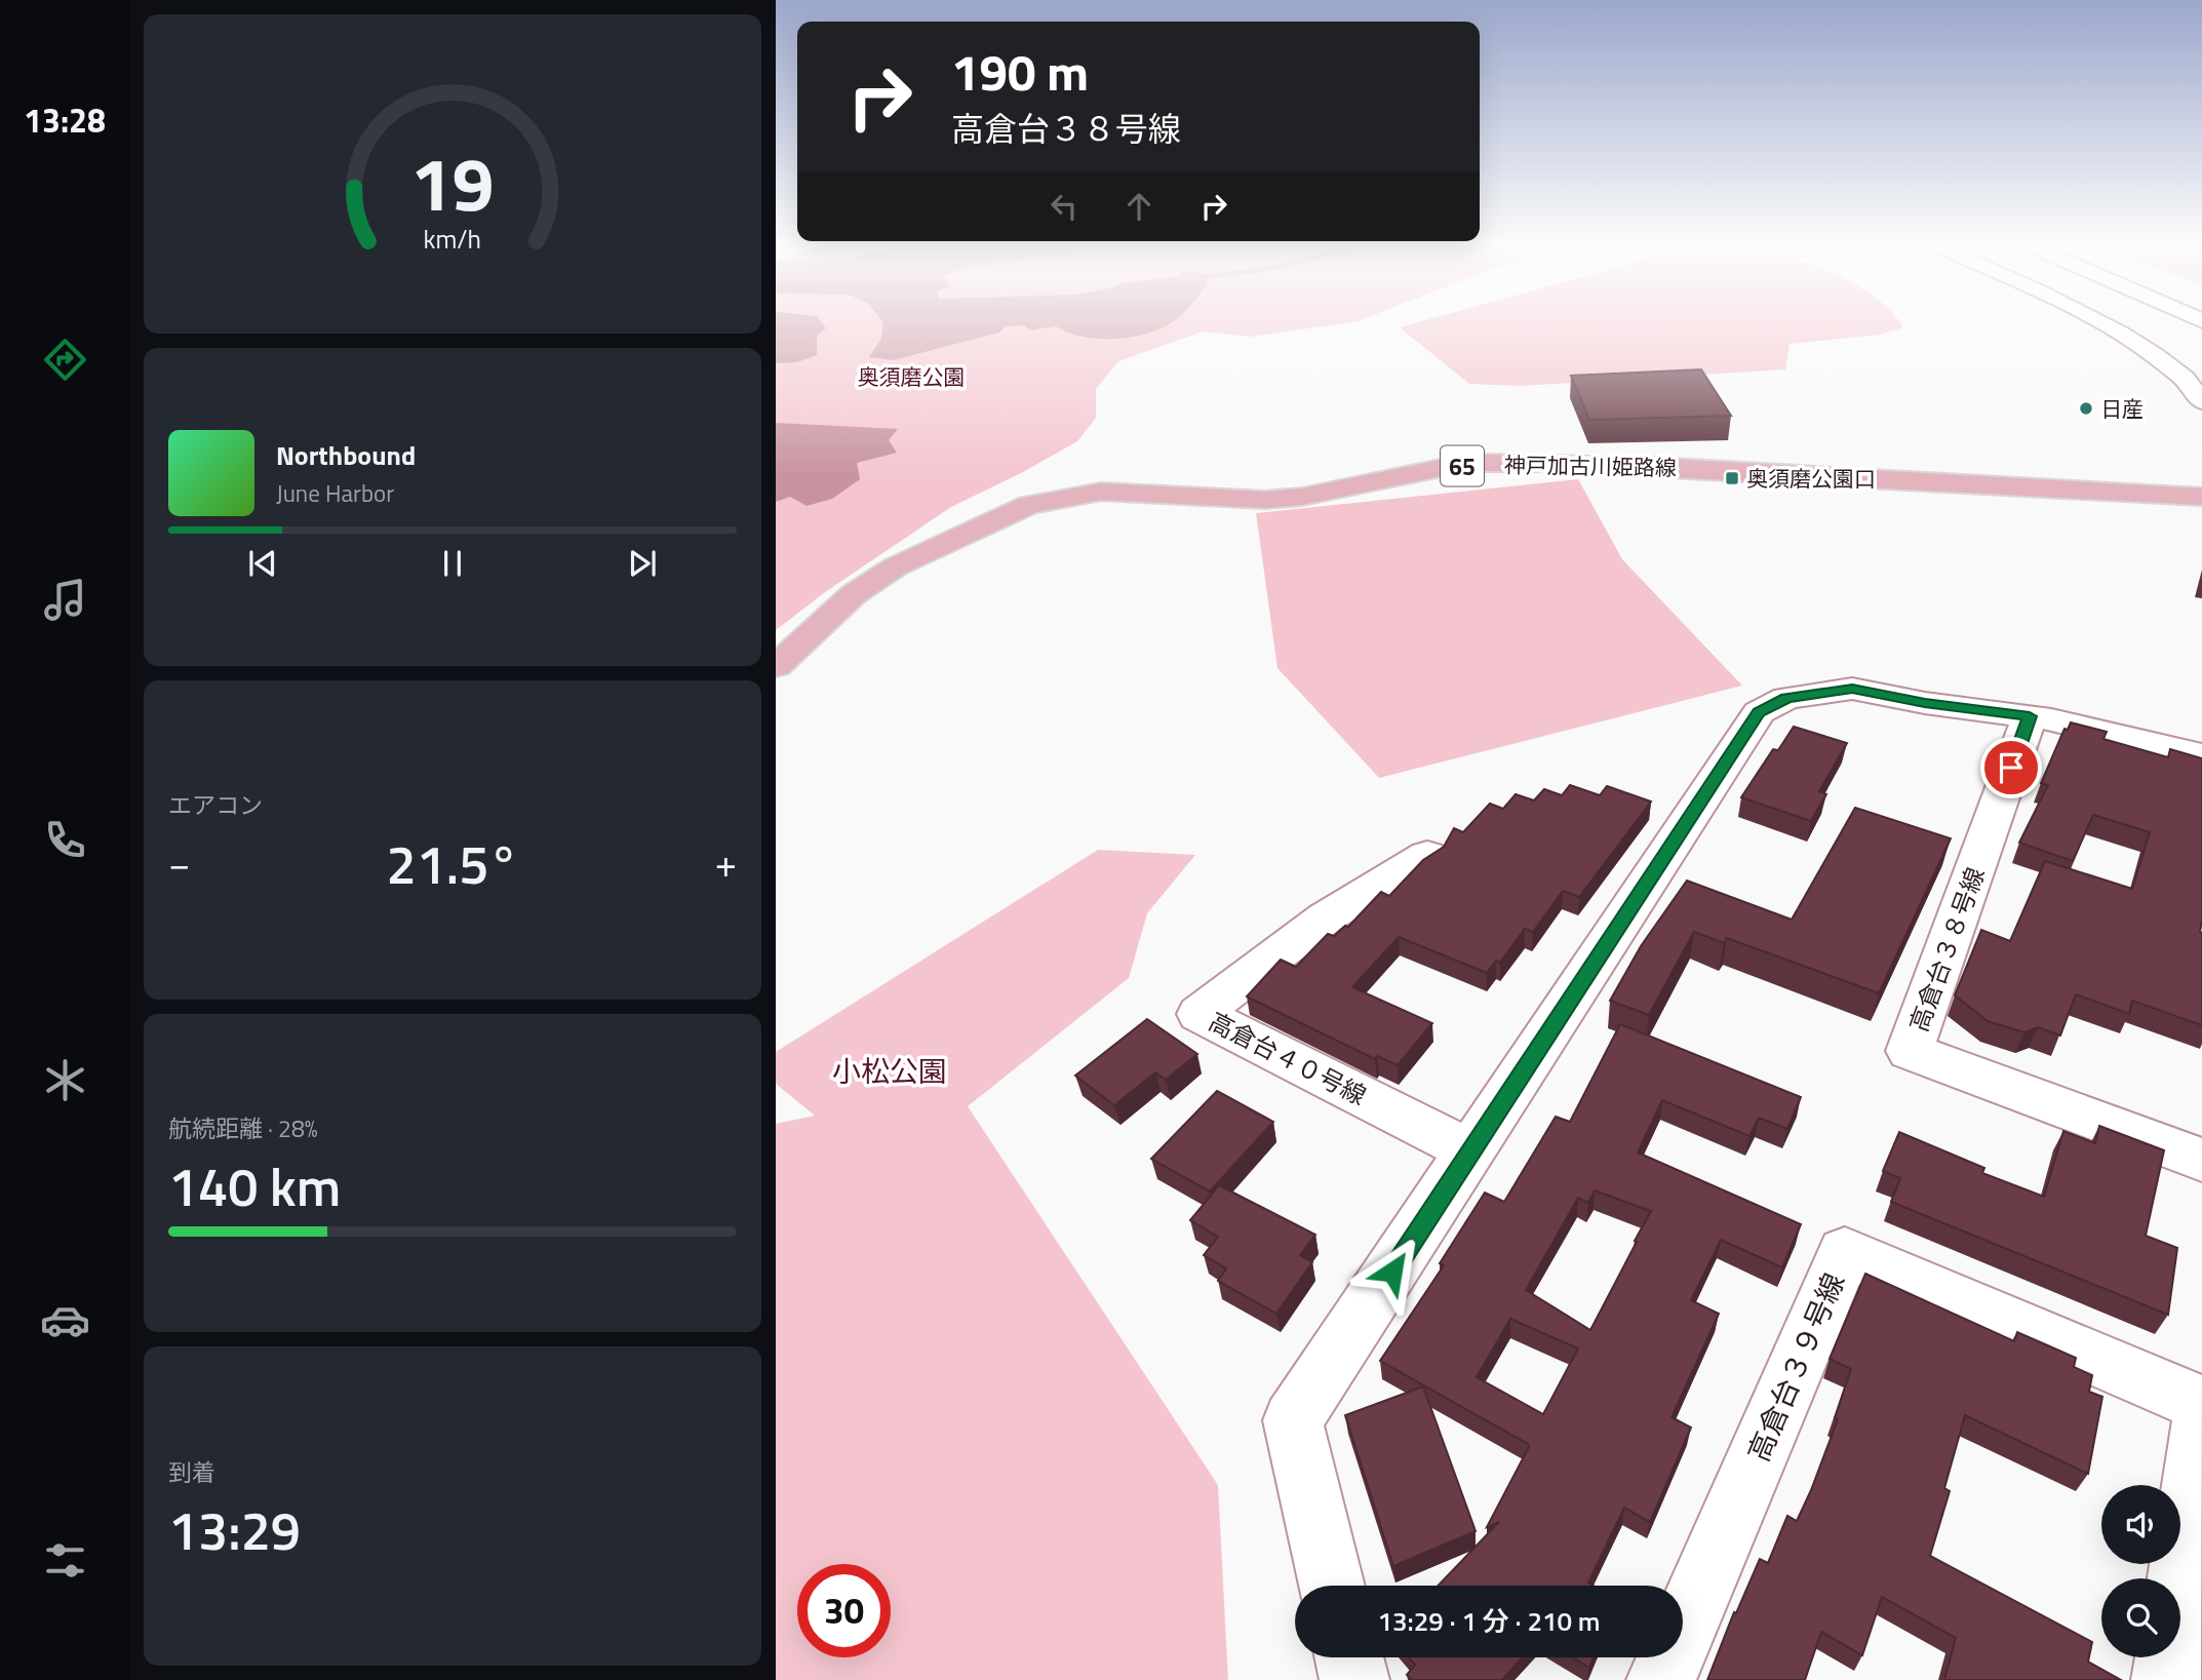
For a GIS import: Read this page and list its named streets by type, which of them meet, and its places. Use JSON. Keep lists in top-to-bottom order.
{
  "streets": {
    "main road": ["65", "神戸加古川姫路線"],
    "street": ["高倉台３８号線", "高倉台４０号線", "高倉台３９号線"]
  },
  "parks": ["奥須磨公園", "小松公園"],
  "places": {
    "other": ["日産"],
    "transit": ["奥須磨公園口"]
  },
  "page": {
    "tabs": "13:28",
    "turn": ["190 m", "高倉台３８号線"],
    "song": ["Northbound", "June Harbor"],
    "tile": [
      "エアコン",
      ["航続距離 · 28%", "140 km"],
      ["到着", "13:29"]
    ],
    "heat": ["−", "21.5°", "+"],
    "limit": "30",
    "trip": "13:29 · 1 分 · 210 m",
    "gauge": ["19", "km/h"]
  }
}
